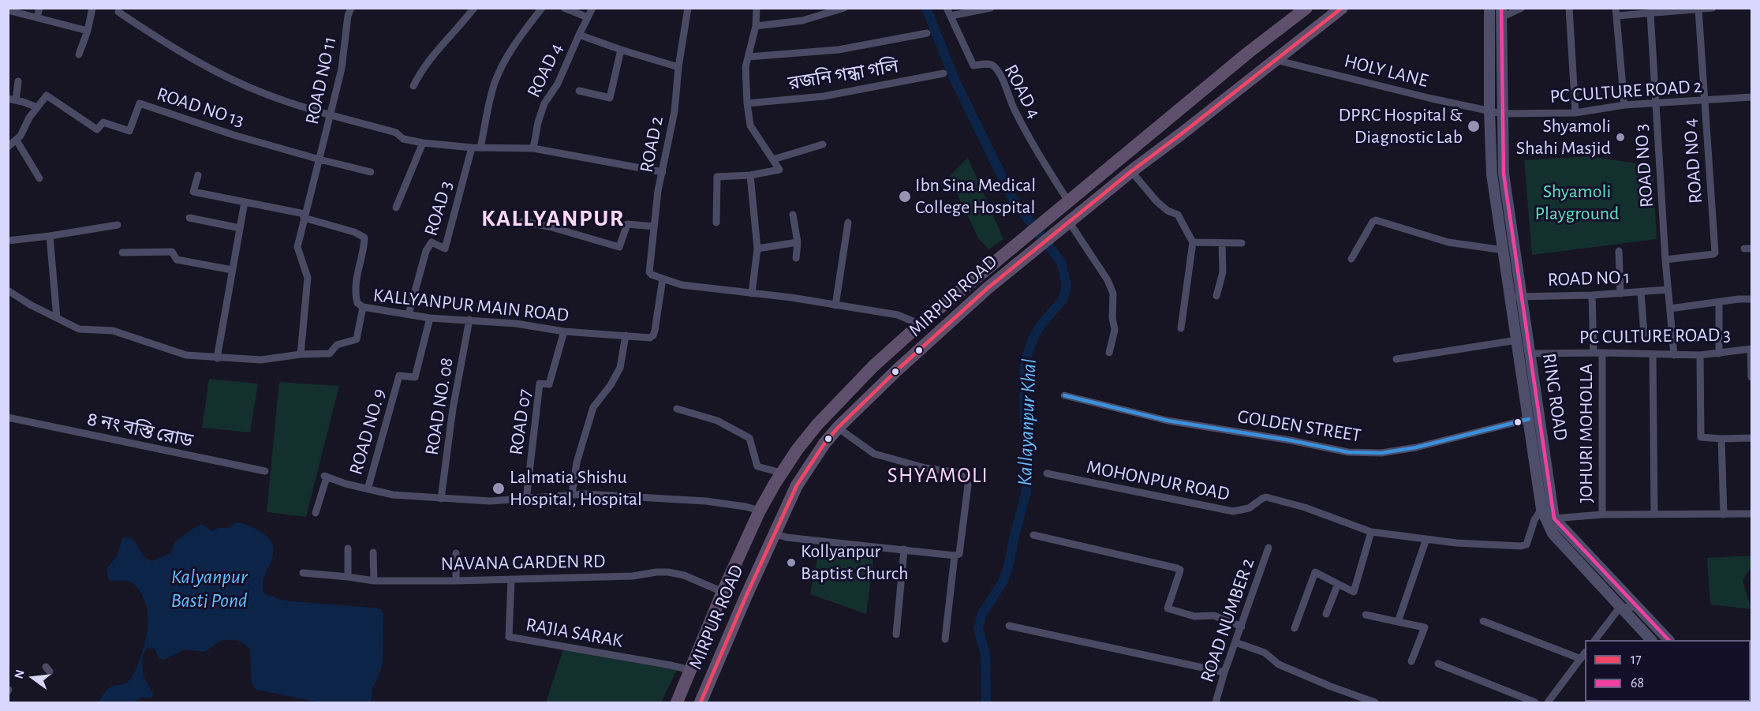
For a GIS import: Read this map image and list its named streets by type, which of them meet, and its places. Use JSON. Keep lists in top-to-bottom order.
{
  "streets": {
    "highway": ["MIRPUR ROAD"],
    "main road": ["RING ROAD"],
    "street": [
      "ROAD 4",
      "HOLY LANE",
      "রজনি গন্ধা গলি",
      "ROAD NO 11",
      "PC CULTURE ROAD 2",
      "ROAD NO 13",
      "ROAD 2",
      "ROAD NO 4",
      "ROAD NO 3",
      "ROAD 3",
      "ROAD NO 1",
      "KALLYANPUR MAIN ROAD",
      "PC CULTURE ROAD 3",
      "ROAD NO. 08",
      "ROAD 07",
      "GOLDEN STREET",
      "৪ নং বস্তি রোড",
      "ROAD NO. 9",
      "JOHURI MOHOLLA",
      "MOHONPUR ROAD",
      "NAVANA GARDEN RD",
      "ROAD NUMBER 2",
      "RAJIA SARAK"
    ]
  },
  "crossings": [
    ["ROAD 4", "MIRPUR ROAD"],
    ["HOLY LANE", "MIRPUR ROAD"],
    ["HOLY LANE", "RING ROAD"],
    ["ROAD NO 11", "ROAD NO 13"],
    ["ROAD NO 11", "KALLYANPUR MAIN ROAD"],
    ["PC CULTURE ROAD 2", "ROAD NO 4"],
    ["PC CULTURE ROAD 2", "ROAD NO 3"],
    ["PC CULTURE ROAD 2", "RING ROAD"],
    ["ROAD 2", "KALLYANPUR MAIN ROAD"],
    ["ROAD NO 4", "ROAD NO 3"],
    ["ROAD NO 3", "ROAD NO 1"],
    ["ROAD NO 3", "PC CULTURE ROAD 3"],
    ["ROAD 3", "KALLYANPUR MAIN ROAD"],
    ["ROAD NO 1", "RING ROAD"],
    ["MIRPUR ROAD", "NAVANA GARDEN RD"],
    ["MIRPUR ROAD", "RAJIA SARAK"],
    ["KALLYANPUR MAIN ROAD", "ROAD NO. 08"],
    ["KALLYANPUR MAIN ROAD", "ROAD 07"],
    ["KALLYANPUR MAIN ROAD", "ROAD NO. 9"],
    ["PC CULTURE ROAD 3", "RING ROAD"],
    ["PC CULTURE ROAD 3", "JOHURI MOHOLLA"],
    ["RING ROAD", "GOLDEN STREET"],
    ["RING ROAD", "JOHURI MOHOLLA"],
    ["RING ROAD", "MOHONPUR ROAD"],
    ["NAVANA GARDEN RD", "RAJIA SARAK"]
  ],
  "districts": ["KALLYANPUR", "SHYAMOLI"],
  "water": ["Kallayanpur Khal", "Kalyanpur Basti Pond"],
  "parks": ["Shyamoli Playground"],
  "places": [
    "DPRC Hospital & Diagnostic Lab",
    "Shyamoli Shahi Masjid",
    "Ibn Sina Medical College Hospital",
    "Lalmatia Shishu Hospital, Hospital",
    "Kollyanpur Baptist Church"
  ],
  "lines": ["transit line 17", "transit line 68"],
  "legend": ["17", "68"],
  "north": "left"
}
